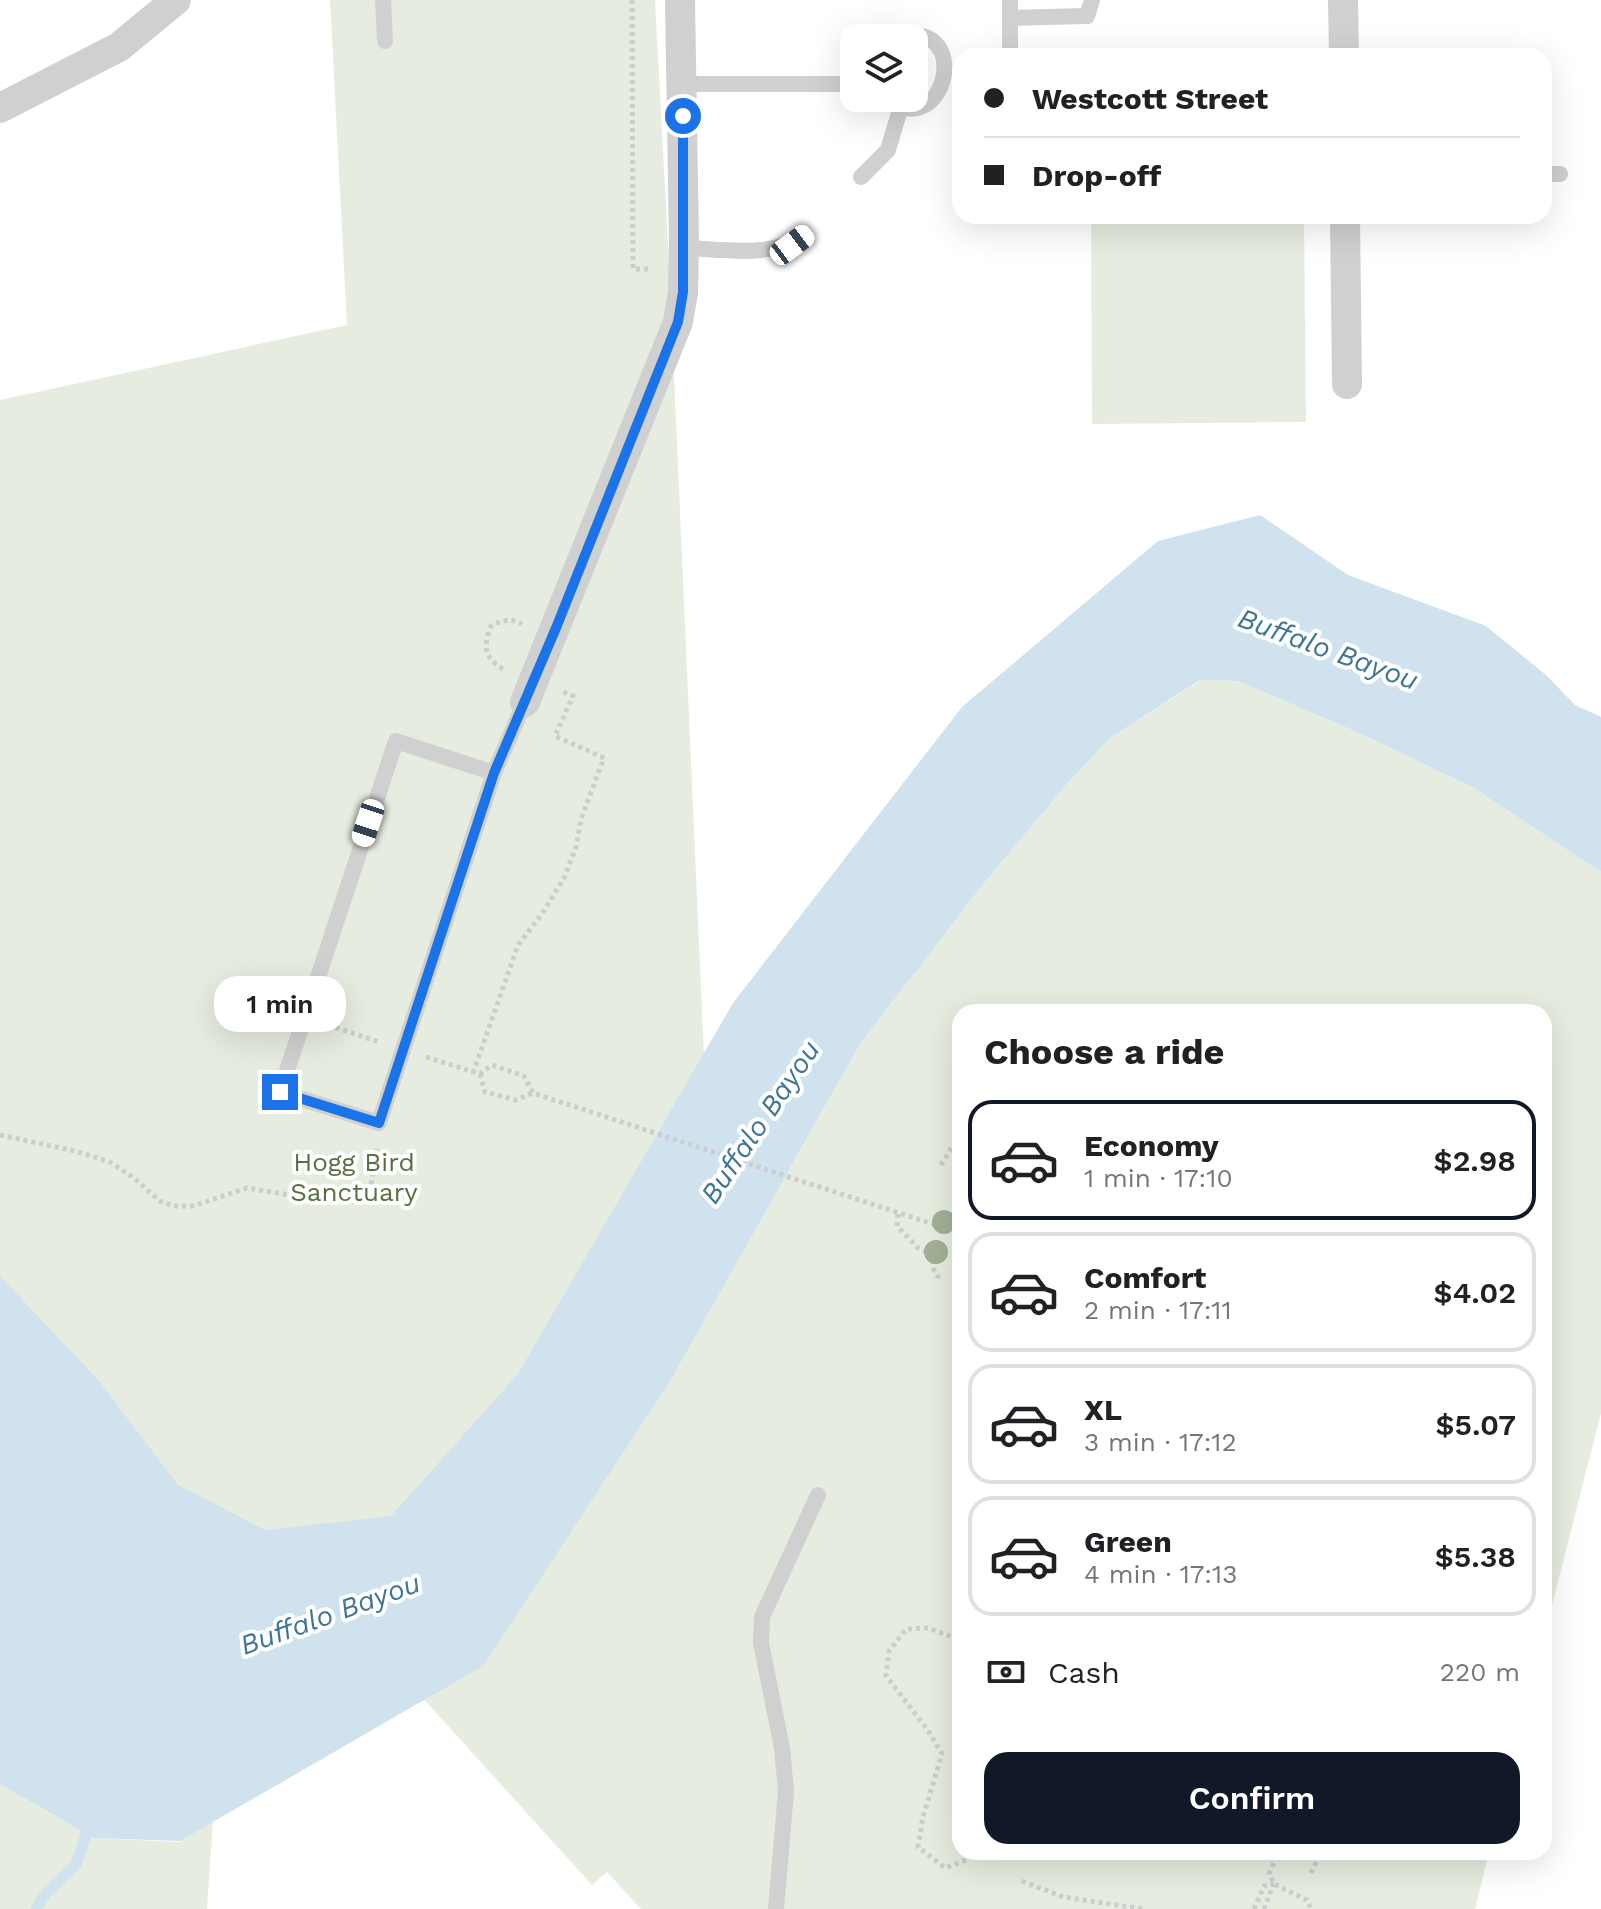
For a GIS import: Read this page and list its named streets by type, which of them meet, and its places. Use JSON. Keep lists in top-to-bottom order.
{
  "water": ["Buffalo Bayou"],
  "parks": ["Hogg Bird Sanctuary"],
  "page": {
    "banner": ["Westcott Street", "Drop-off"],
    "bubble": "1 min",
    "heading": "Choose a ride",
    "list": [
      {
        "name": "Economy",
        "note": "1 min · 17:10",
        "value": "$2.98"
      },
      {
        "name": "Comfort",
        "note": "2 min · 17:11",
        "value": "$4.02"
      },
      {
        "name": "XL",
        "note": "3 min · 17:12",
        "value": "$5.07"
      },
      {
        "name": "Green",
        "note": "4 min · 17:13",
        "value": "$5.38"
      }
    ],
    "pay": ["Cash", "220 m"],
    "buttons": "Confirm"
  }
}
